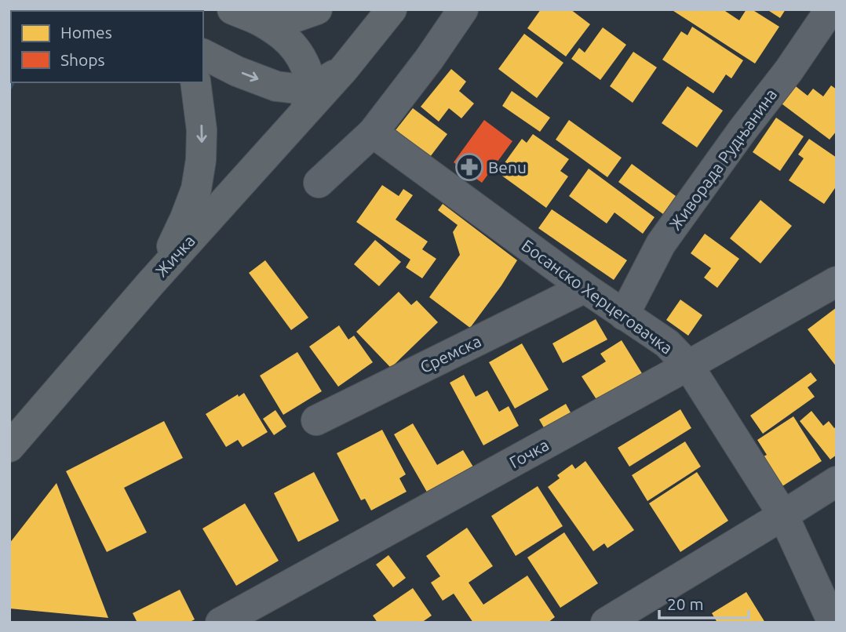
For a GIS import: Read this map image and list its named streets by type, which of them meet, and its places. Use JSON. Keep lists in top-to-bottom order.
{
  "streets": {
    "main road": ["Жичка"],
    "street": [
      "Живорада Рудњанина",
      "Босанско Херцеговачка",
      "Сремска",
      "Гочка"
    ]
  },
  "crossings": [
    ["Живорада Рудњанина", "Босанско Херцеговачка"],
    ["Босанско Херцеговачка", "Сремска"],
    ["Босанско Херцеговачка", "Гочка"]
  ],
  "places": {
    "pharmacy": ["Benu"]
  },
  "legend": ["Homes", "Shops"],
  "scale_bar": "20 m"
}
